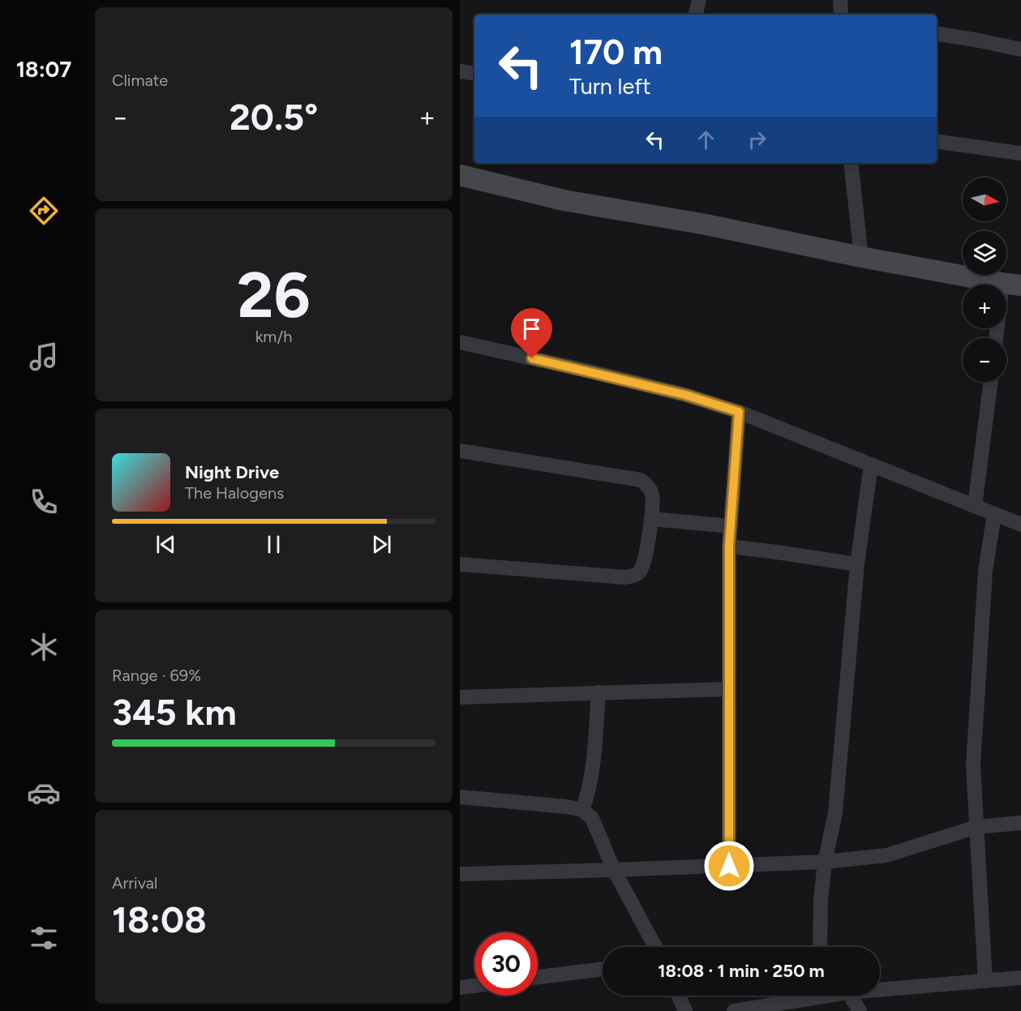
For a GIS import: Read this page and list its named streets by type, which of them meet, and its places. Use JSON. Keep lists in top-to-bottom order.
{
  "north": "right",
  "page": {
    "tabs": "18:07",
    "tile": [
      "Climate",
      ["26", "km/h"],
      ["Range · 69%", "345 km"],
      ["Arrival", "18:08"]
    ],
    "turn": ["170 m", "Turn left"],
    "heat": ["−", "20.5°", "+"],
    "map_buttons": ["+", "−"],
    "song": ["Night Drive", "The Halogens"],
    "limit": "30",
    "trip": "18:08 · 1 min · 250 m"
  }
}
